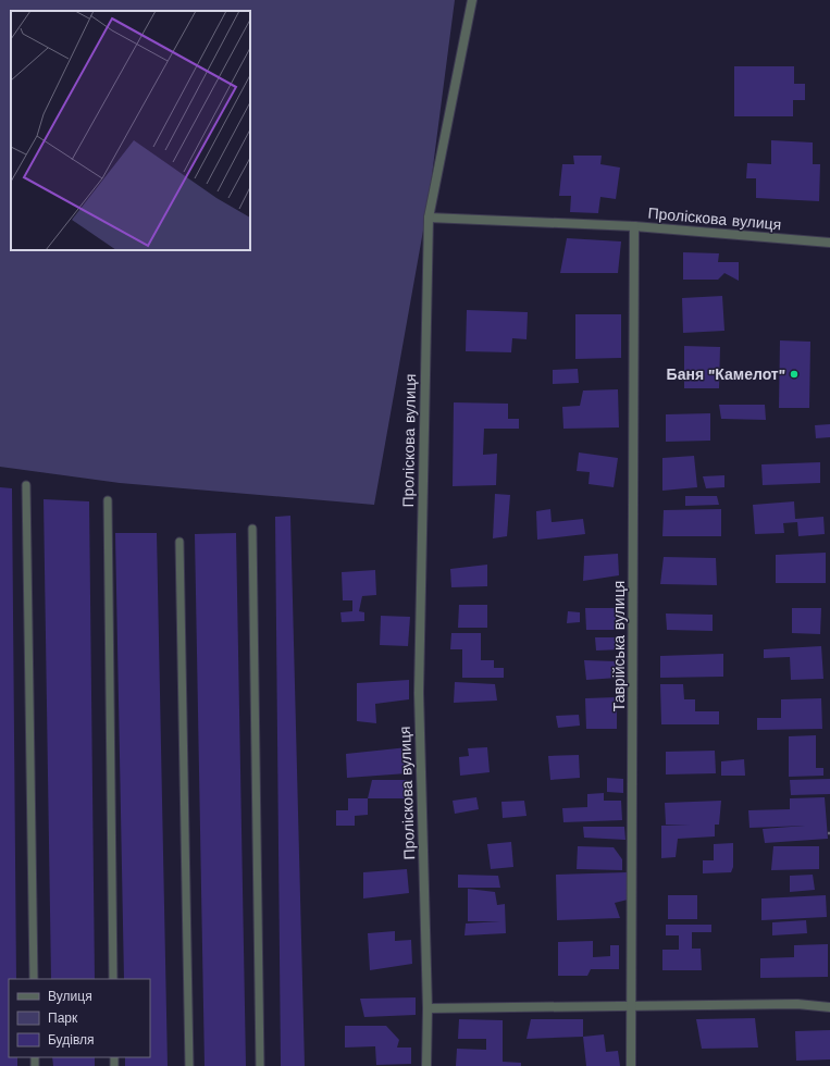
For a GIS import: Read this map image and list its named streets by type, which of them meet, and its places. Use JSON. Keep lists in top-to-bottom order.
{
  "streets": {
    "street": ["Проліскова вулиця", "Таврійська вулиця"]
  },
  "crossings": [
    ["Проліскова вулиця", "Таврійська вулиця"]
  ],
  "places": ["Баня \"Камелот\""],
  "legend": ["Вулиця", "Парк", "Будівля"]
}
